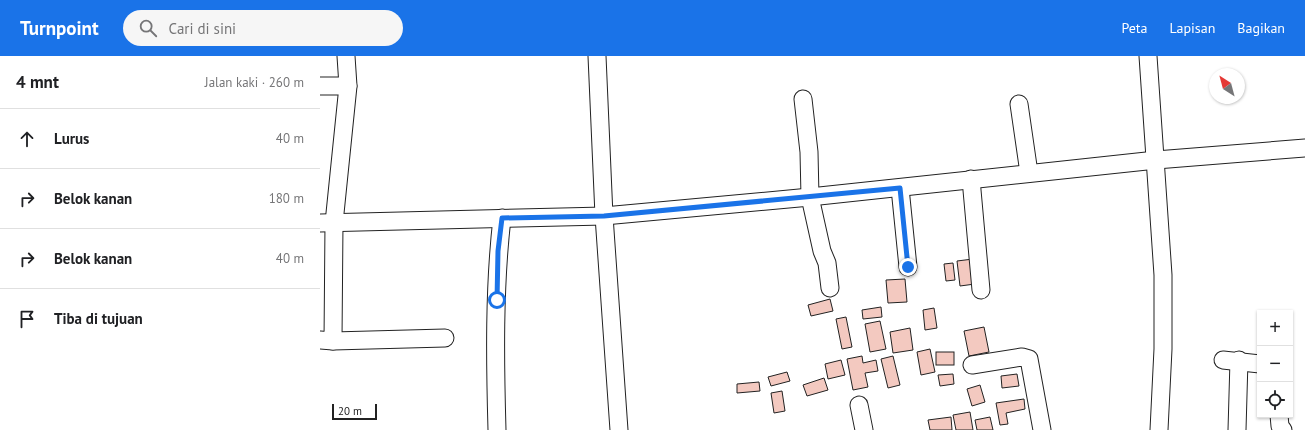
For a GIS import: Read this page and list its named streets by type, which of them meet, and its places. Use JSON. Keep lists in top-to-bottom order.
{
  "scale_bar": "20 m",
  "north": "top left",
  "page": {
    "header": "Turnpoint",
    "search": "Cari di sini",
    "nav": ["Peta", "Lapisan", "Bagikan"],
    "heading": ["4 mnt", "Jalan kaki · 260 m"],
    "list": [
      ["Lurus", "40 m"],
      ["Belok kanan", "180 m"],
      ["Belok kanan", "40 m"],
      "Tiba di tujuan"
    ],
    "map_buttons": ["+", "−"],
    "scale": "20 m"
  }
}
